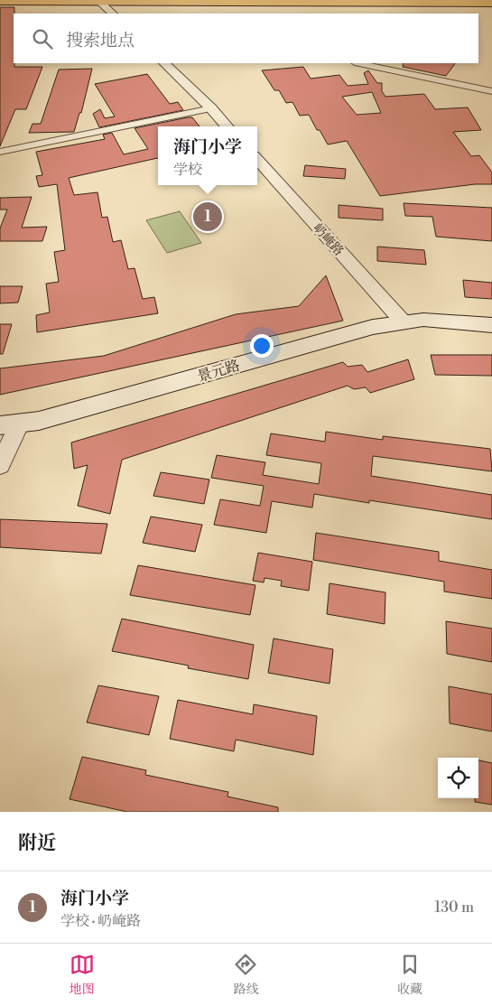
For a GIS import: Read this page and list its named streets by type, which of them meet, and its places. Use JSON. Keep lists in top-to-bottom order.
{
  "streets": {
    "main road": ["景元路"],
    "street": ["屷崦路"]
  },
  "crossings": [
    ["屷崦路", "景元路"]
  ],
  "page": {
    "search": "搜索地点",
    "popup": ["海门小学", "学校"],
    "pins": "1",
    "heading": "附近",
    "list": [
      {
        "mark": "1",
        "name": "海门小学",
        "note": "学校 · 屷崦路",
        "value": "130 m"
      }
    ],
    "nav": ["地图", "路线", "收藏"]
  }
}
